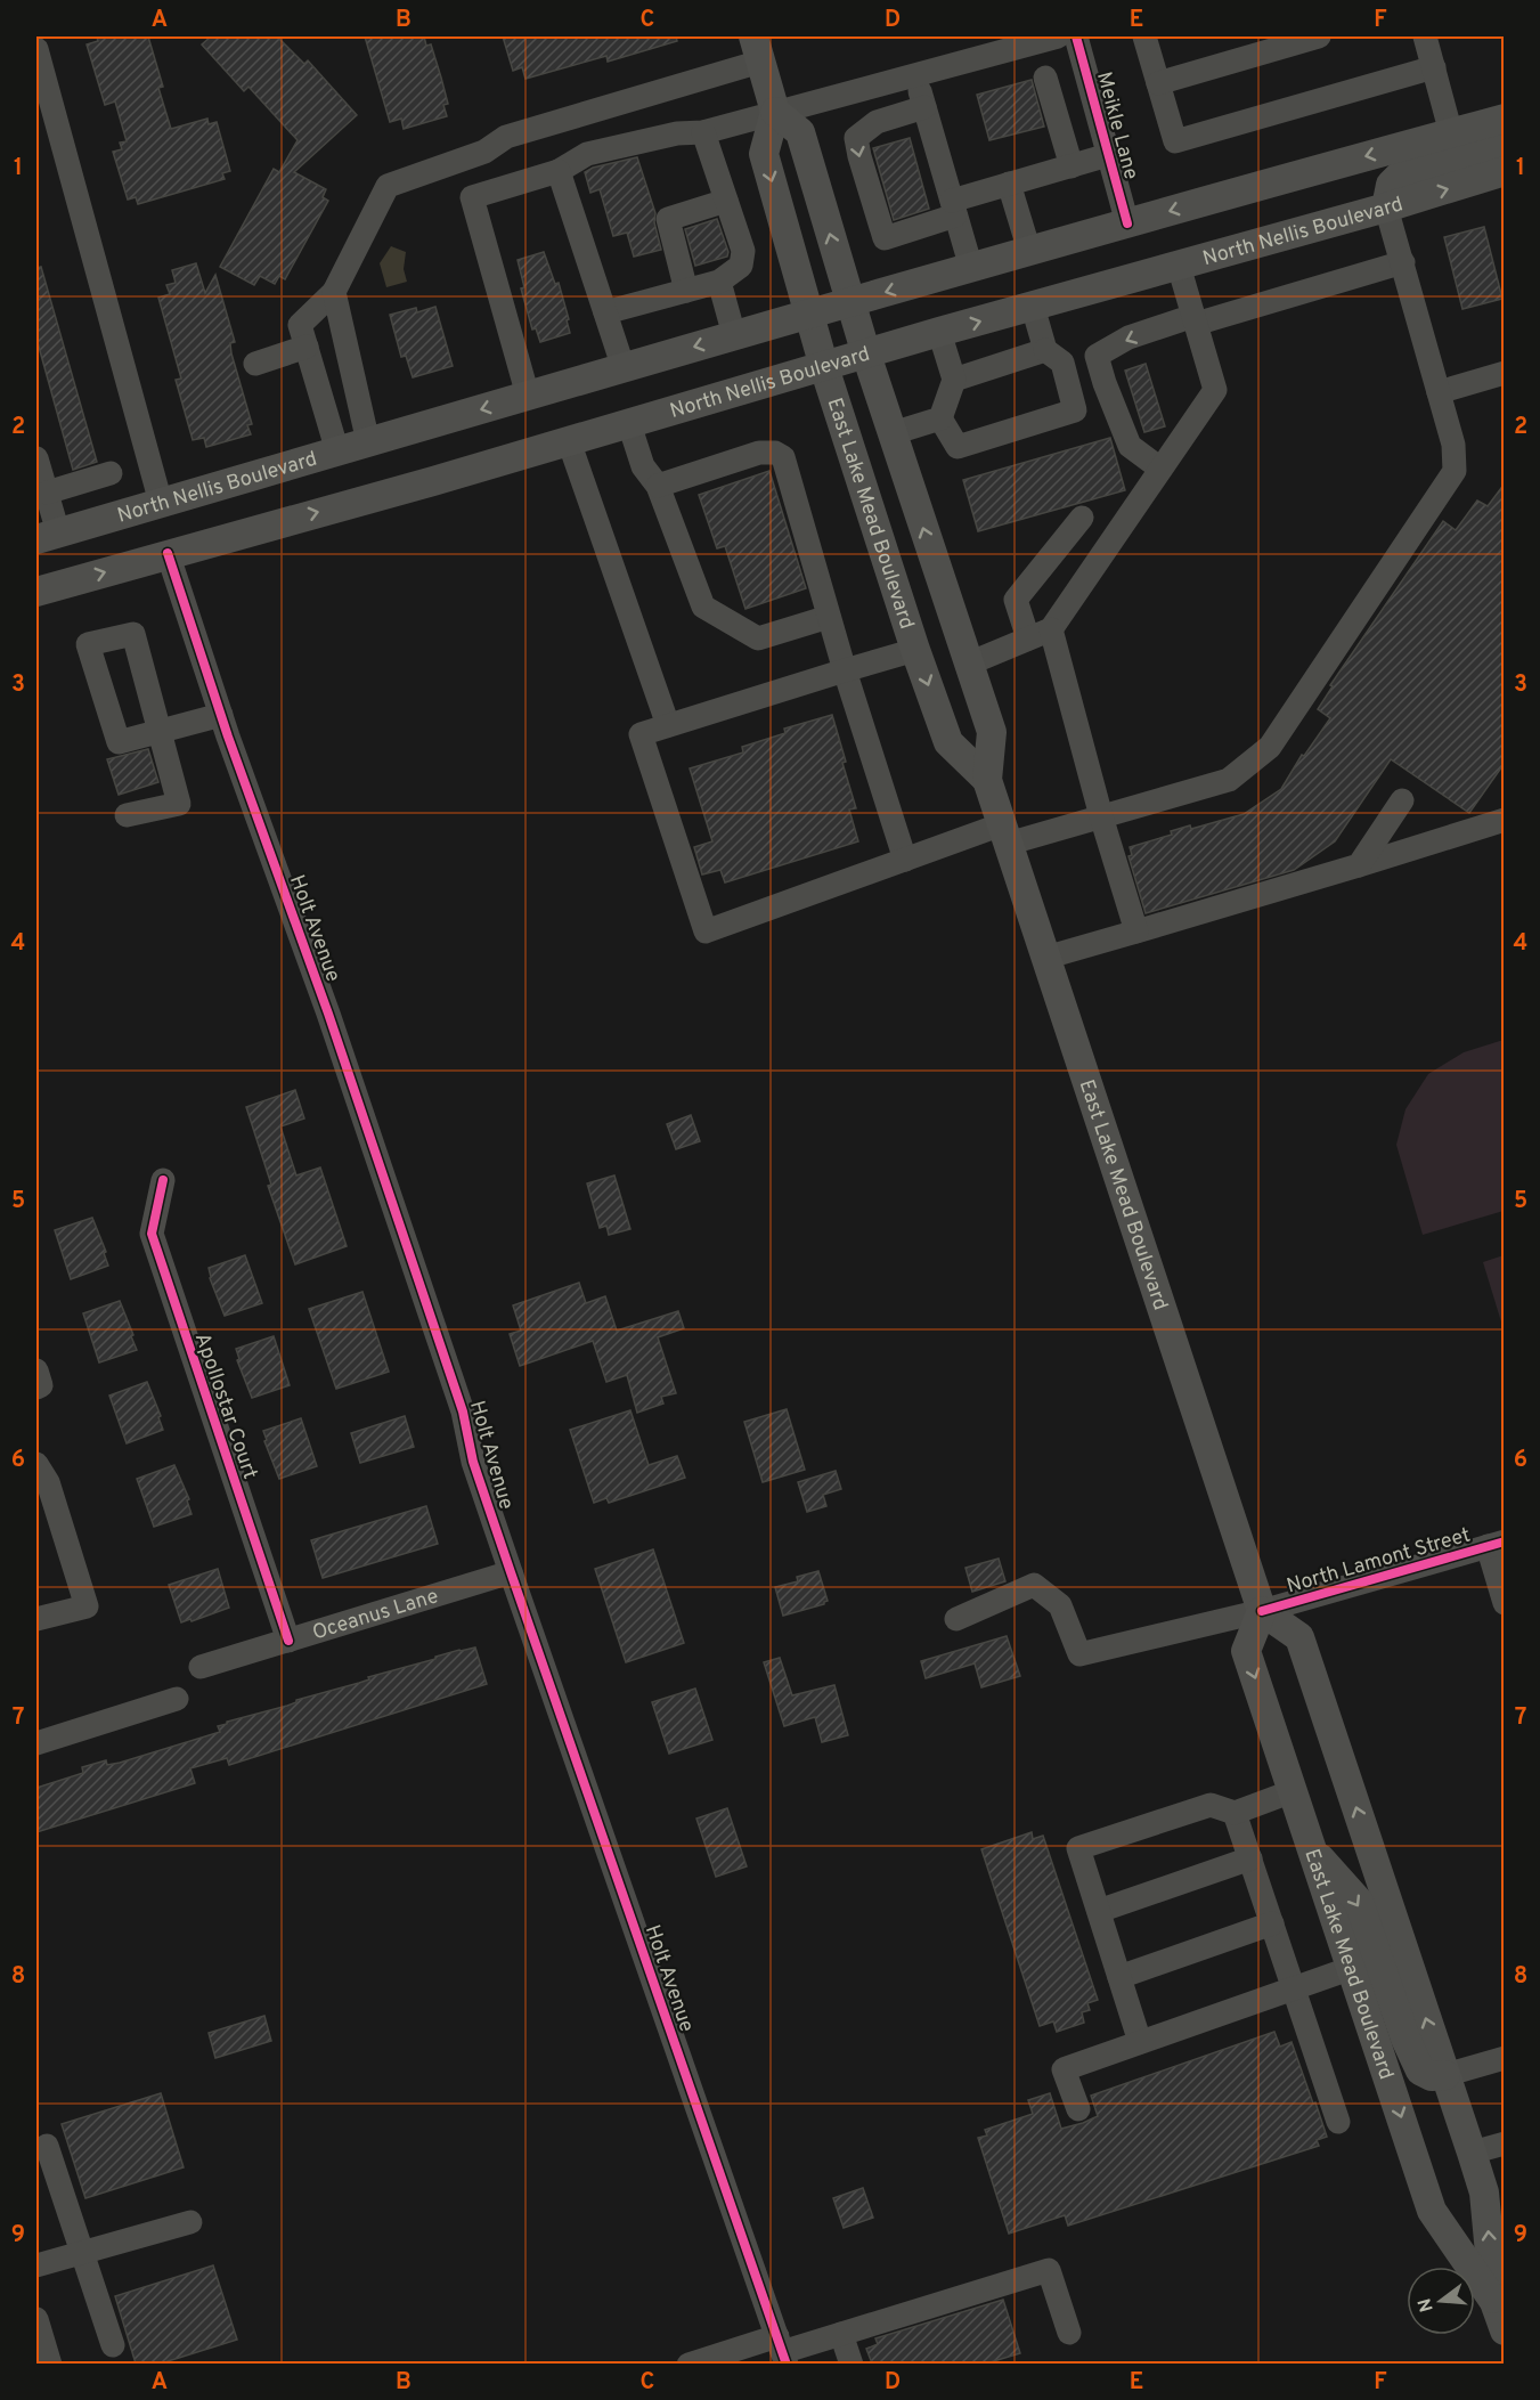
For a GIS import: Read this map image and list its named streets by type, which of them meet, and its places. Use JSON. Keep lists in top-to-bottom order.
{
  "streets": {
    "main road": ["North Nellis Boulevard", "East Lake Mead Boulevard"],
    "street": [
      "Meikle Lane",
      "Holt Avenue",
      "Apollostar Court",
      "North Lamont Street",
      "Oceanus Lane"
    ]
  },
  "crossings": [
    ["Meikle Lane", "North Nellis Boulevard"],
    ["North Nellis Boulevard", "East Lake Mead Boulevard"],
    ["North Nellis Boulevard", "Holt Avenue"],
    ["East Lake Mead Boulevard", "North Lamont Street"],
    ["Holt Avenue", "Oceanus Lane"],
    ["Apollostar Court", "Oceanus Lane"]
  ],
  "north": "left",
  "grid": {
    "columns": [
      "A",
      "B",
      "C",
      "D",
      "E",
      "F"
    ],
    "rows": [
      "1",
      "2",
      "3",
      "4",
      "5",
      "6",
      "7",
      "8",
      "9"
    ]
  }
}
